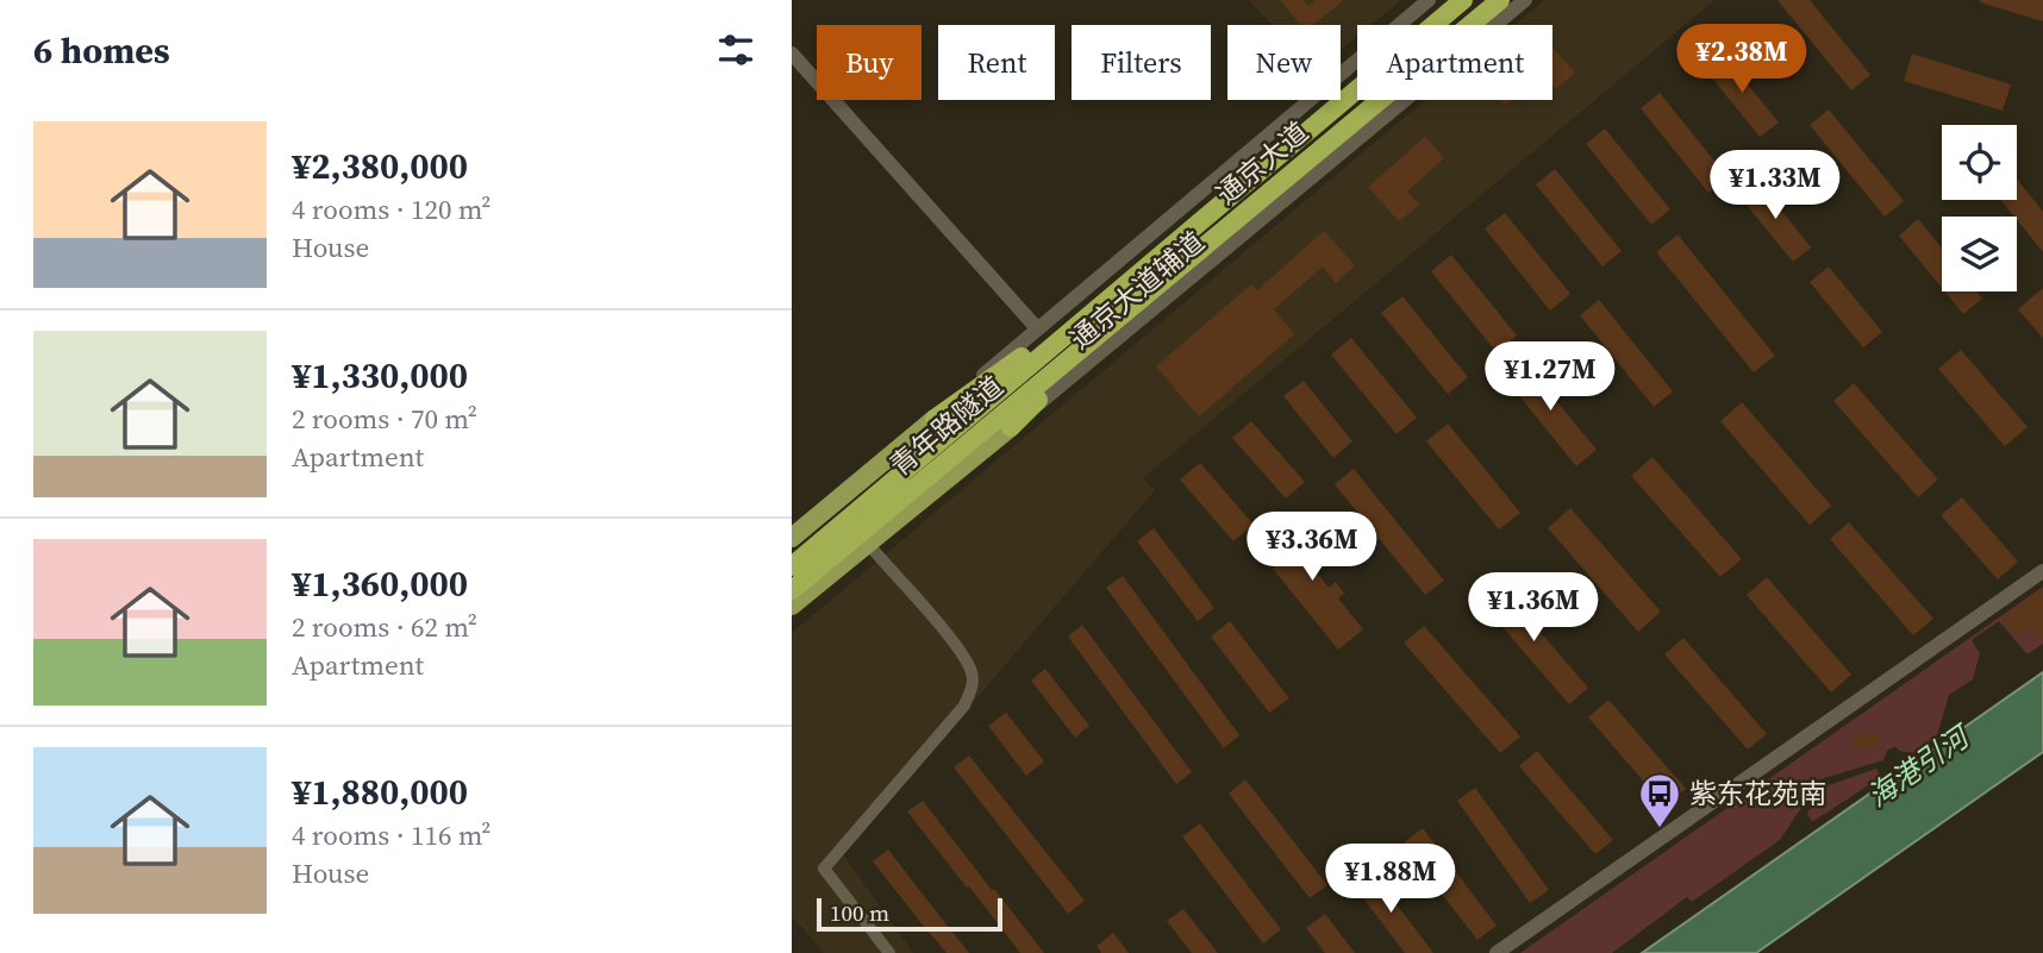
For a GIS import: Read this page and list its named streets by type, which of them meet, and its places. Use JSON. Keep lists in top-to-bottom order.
{
  "streets": {
    "highway": ["通京大道", "青年路隧道"],
    "street": ["通京大道辅道"]
  },
  "crossings": [
    ["通京大道", "青年路隧道"]
  ],
  "water": ["海港引河"],
  "places": {
    "bus stop": ["紫东花苑南"]
  },
  "scale_bar": "100 m",
  "page": {
    "heading": "6 homes",
    "price": [
      "¥2.38M",
      "¥1.33M",
      "¥1.27M",
      "¥3.36M",
      "¥1.36M",
      "¥1.88M"
    ],
    "chip": [
      "Buy",
      "Rent",
      "Filters",
      "New",
      "Apartment"
    ],
    "list": [
      {
        "name": "¥2,380,000",
        "note": "4 rooms · 120 m² · House"
      },
      {
        "name": "¥1,330,000",
        "note": "2 rooms · 70 m² · Apartment"
      },
      {
        "name": "¥1,360,000",
        "note": "2 rooms · 62 m² · Apartment"
      },
      {
        "name": "¥1,880,000",
        "note": "4 rooms · 116 m² · House"
      }
    ],
    "scale": "100 m"
  }
}
